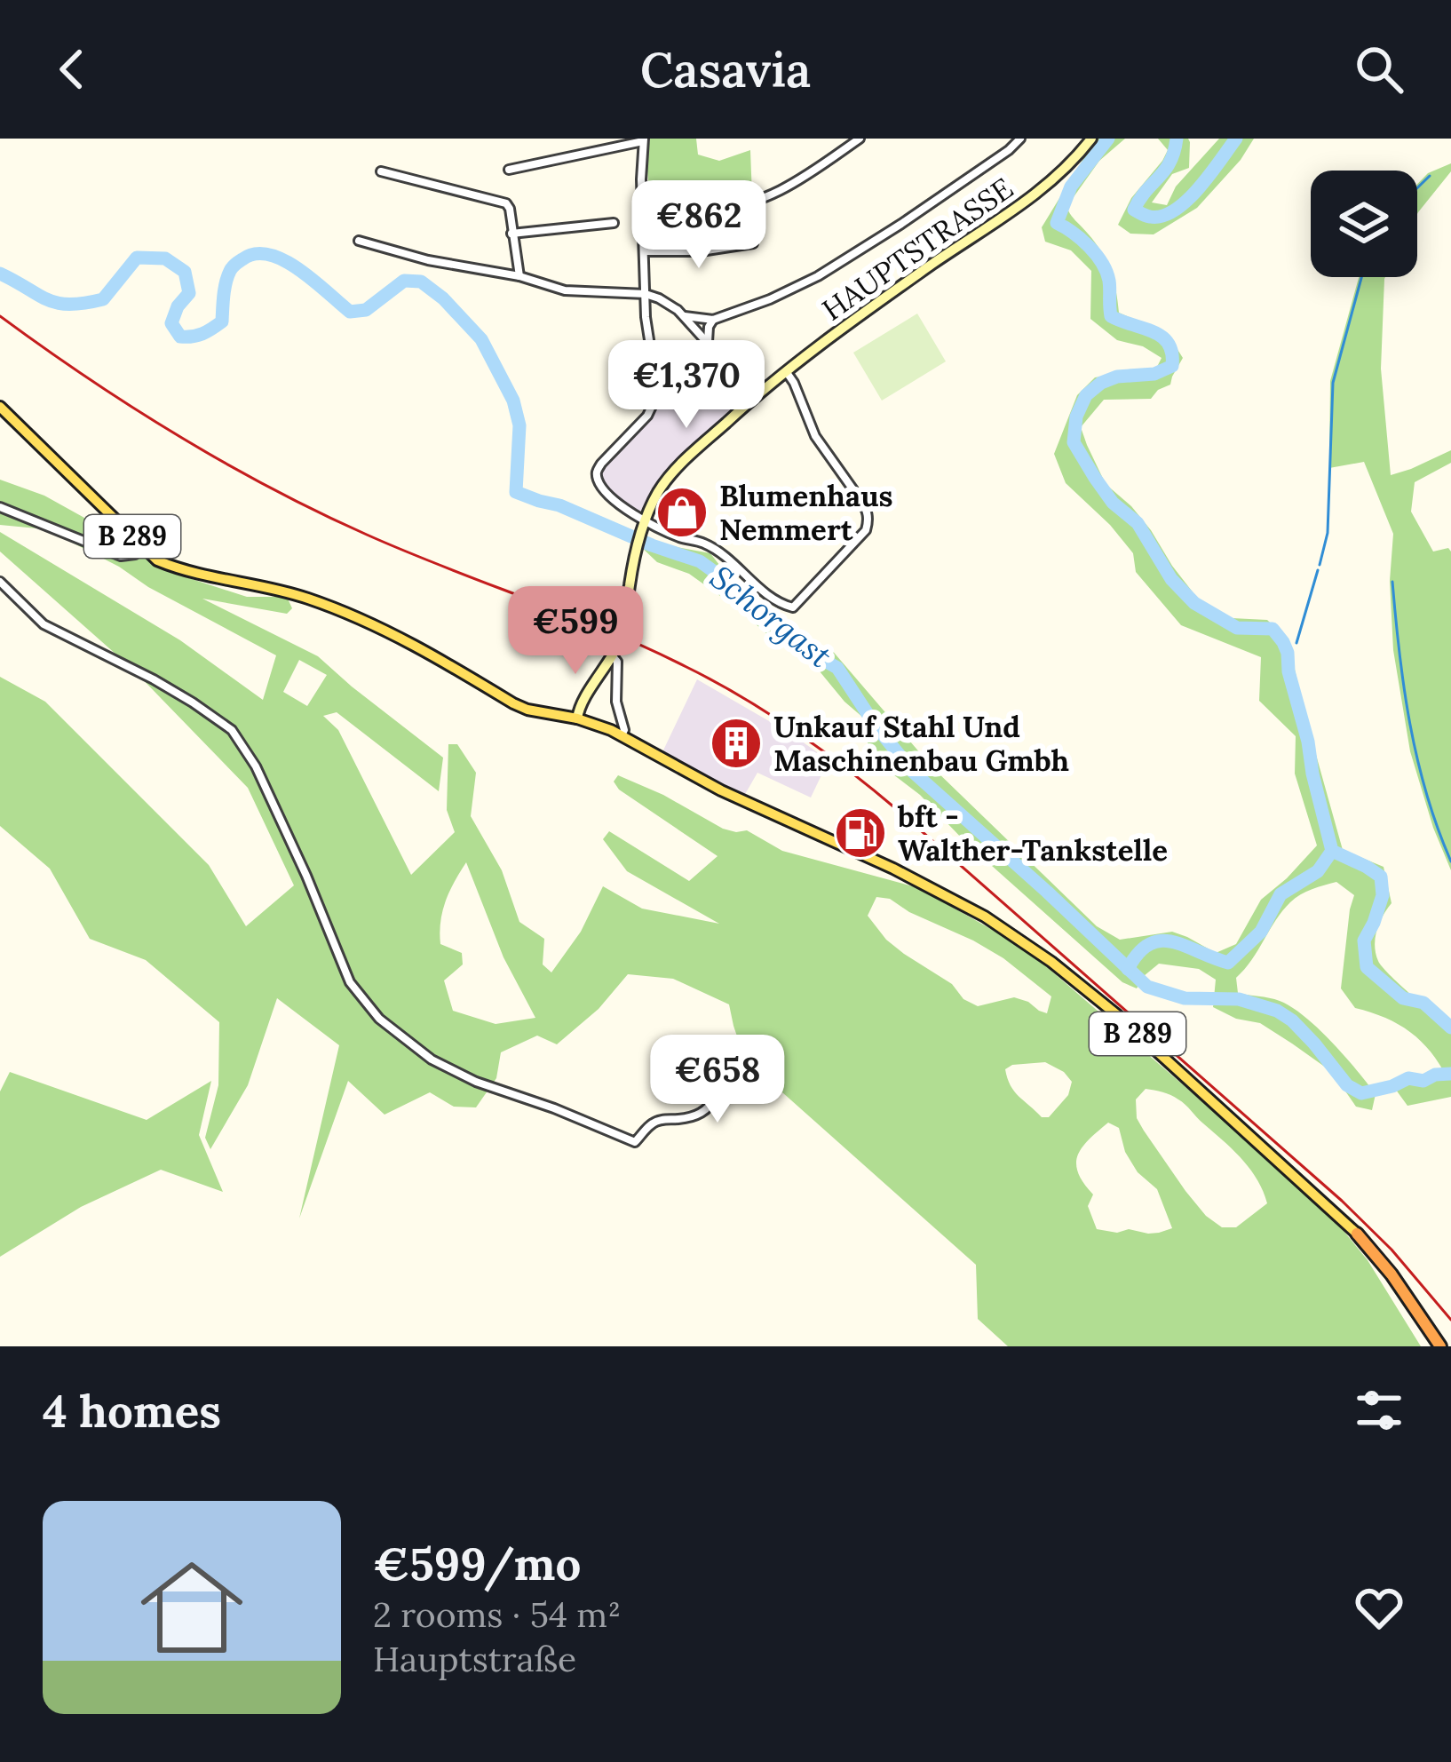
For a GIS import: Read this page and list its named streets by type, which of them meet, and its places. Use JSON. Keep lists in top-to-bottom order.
{
  "streets": {
    "highway": ["B 289"],
    "main road": ["HAUPTSTRASSE"]
  },
  "crossings": [
    ["HAUPTSTRASSE", "B 289"]
  ],
  "water": ["Schorgast"],
  "places": {
    "shop": ["Blumenhaus Nemmert"],
    "building": ["Unkauf Stahl Und Maschinenbau Gmbh"],
    "fuel station": ["bft - Walther-Tankstelle"]
  },
  "page": {
    "header": "Casavia",
    "price": [
      "€862",
      "€1,370",
      "€599",
      "€658"
    ],
    "heading": "4 homes",
    "list": [
      {
        "name": "€599/mo",
        "note": "2 rooms · 54 m² · Hauptstraße"
      }
    ]
  }
}
